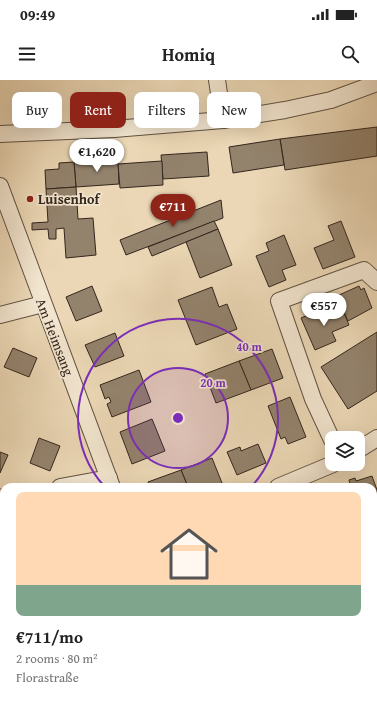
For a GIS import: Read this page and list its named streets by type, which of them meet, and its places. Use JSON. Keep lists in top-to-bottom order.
{
  "streets": {
    "street": ["Am Heimsang"]
  },
  "places": ["Luisenhof"],
  "page": {
    "status": "09:49",
    "header": "Homiq",
    "chip": [
      "Buy",
      "Rent",
      "Filters",
      "New"
    ],
    "price": ["€1,620", "€711", "€557"],
    "list": [
      {
        "name": "€711/mo",
        "note": "2 rooms · 80 m² · Florastraße"
      }
    ]
  },
  "rings": ["40 m", "20 m"]
}
